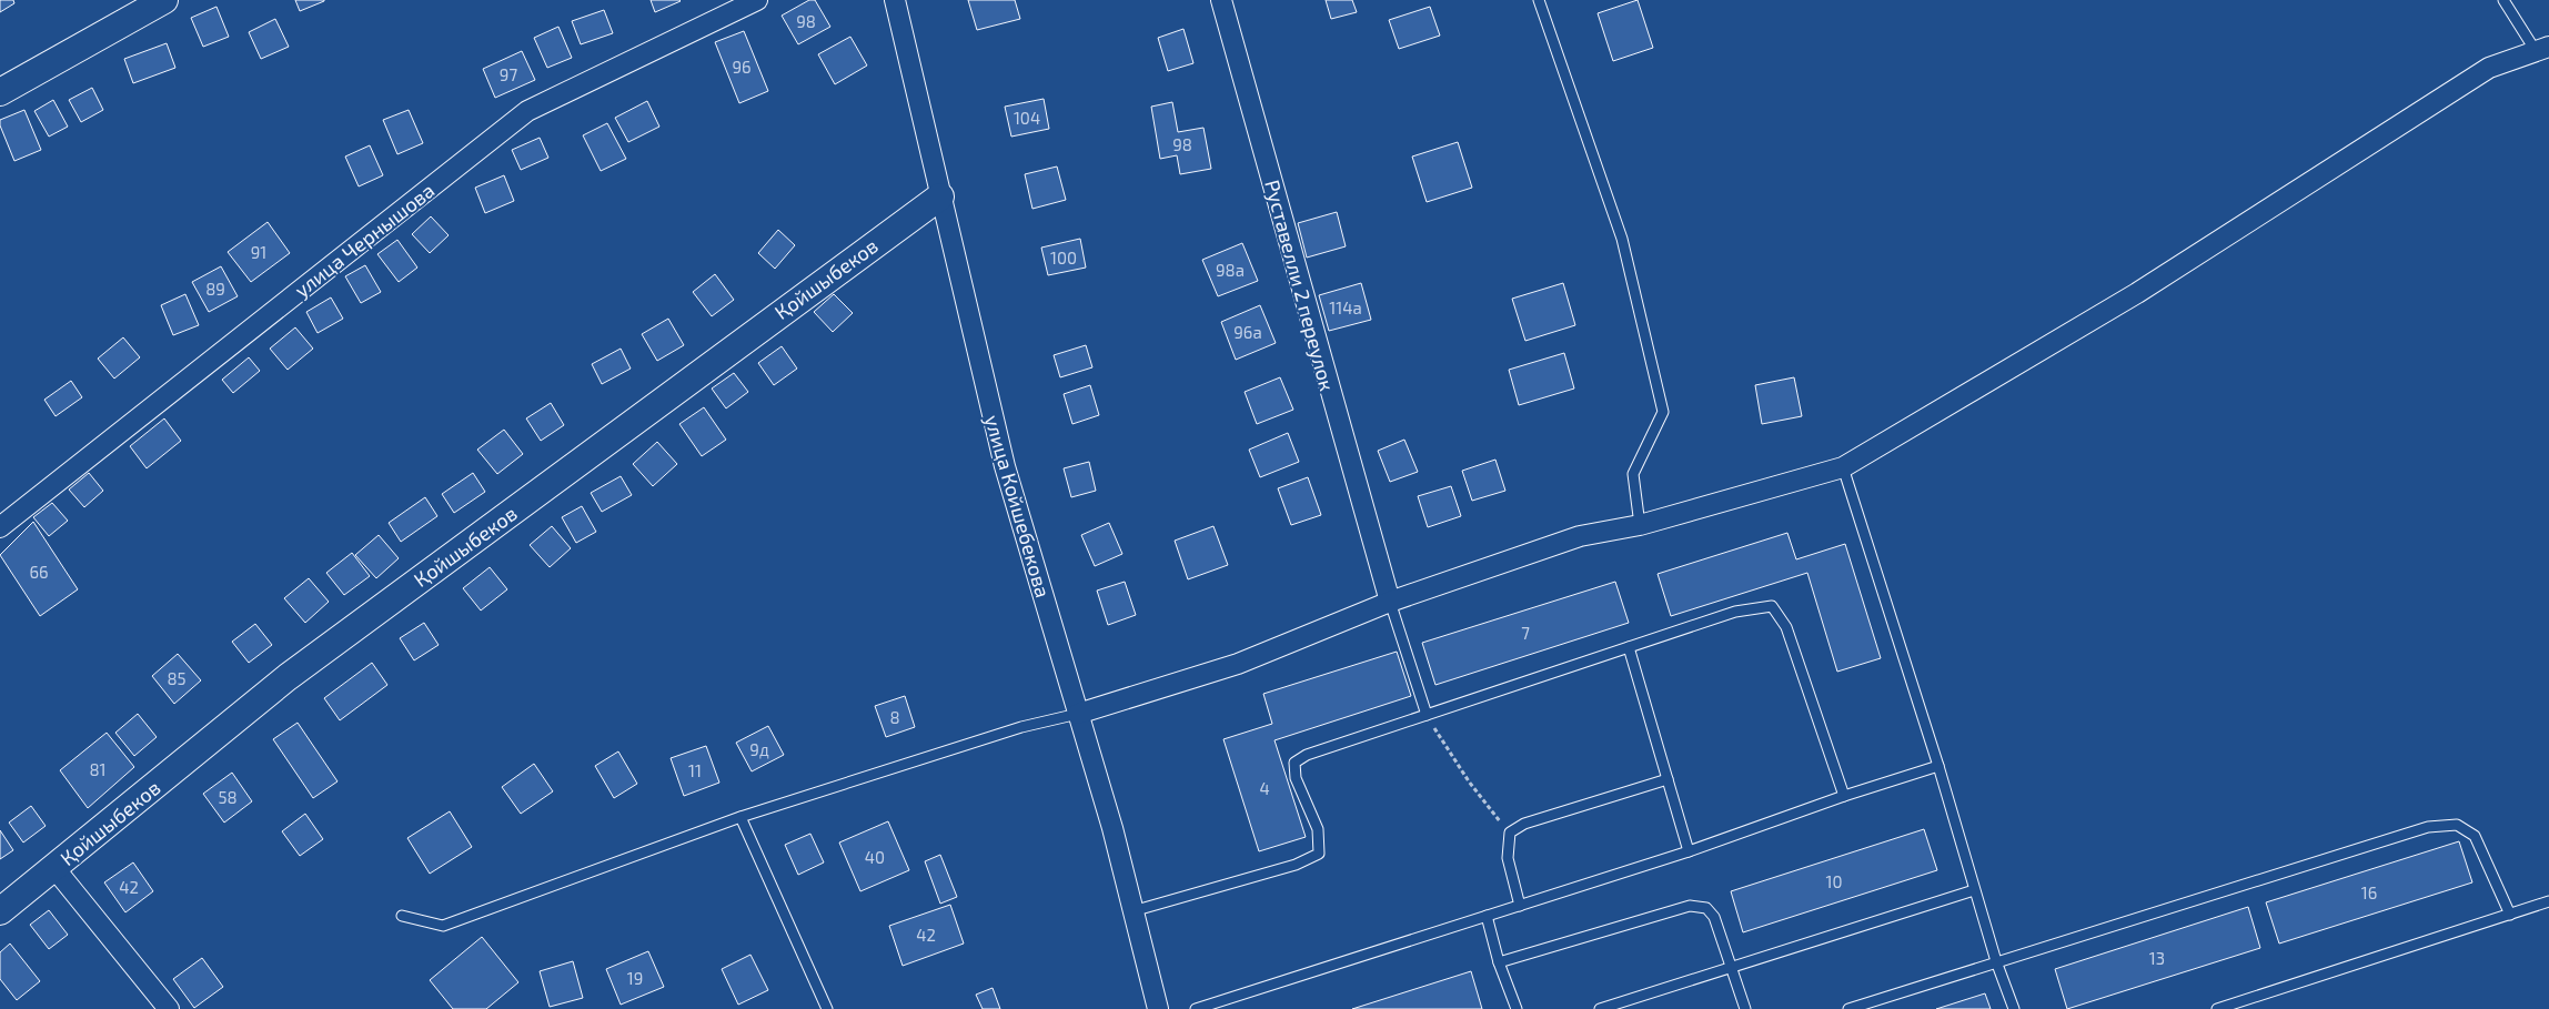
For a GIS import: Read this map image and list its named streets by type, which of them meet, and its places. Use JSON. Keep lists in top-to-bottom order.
{
  "streets": {
    "street": [
      "улица Чернышова",
      "Қойшыбеков",
      "Руставелли 2 переулок",
      "улица Койшебекова"
    ]
  },
  "crossings": [
    ["Қойшыбеков", "улица Койшебекова"]
  ],
  "house_numbers": [
    "98",
    "96",
    "97",
    "104",
    "98",
    "91",
    "100",
    "98а",
    "89",
    "114а",
    "96а",
    "66",
    "7",
    "85",
    "8",
    "9д",
    "81",
    "11",
    "4",
    "58",
    "40",
    "10",
    "42",
    "16",
    "42",
    "13",
    "19"
  ]
}
